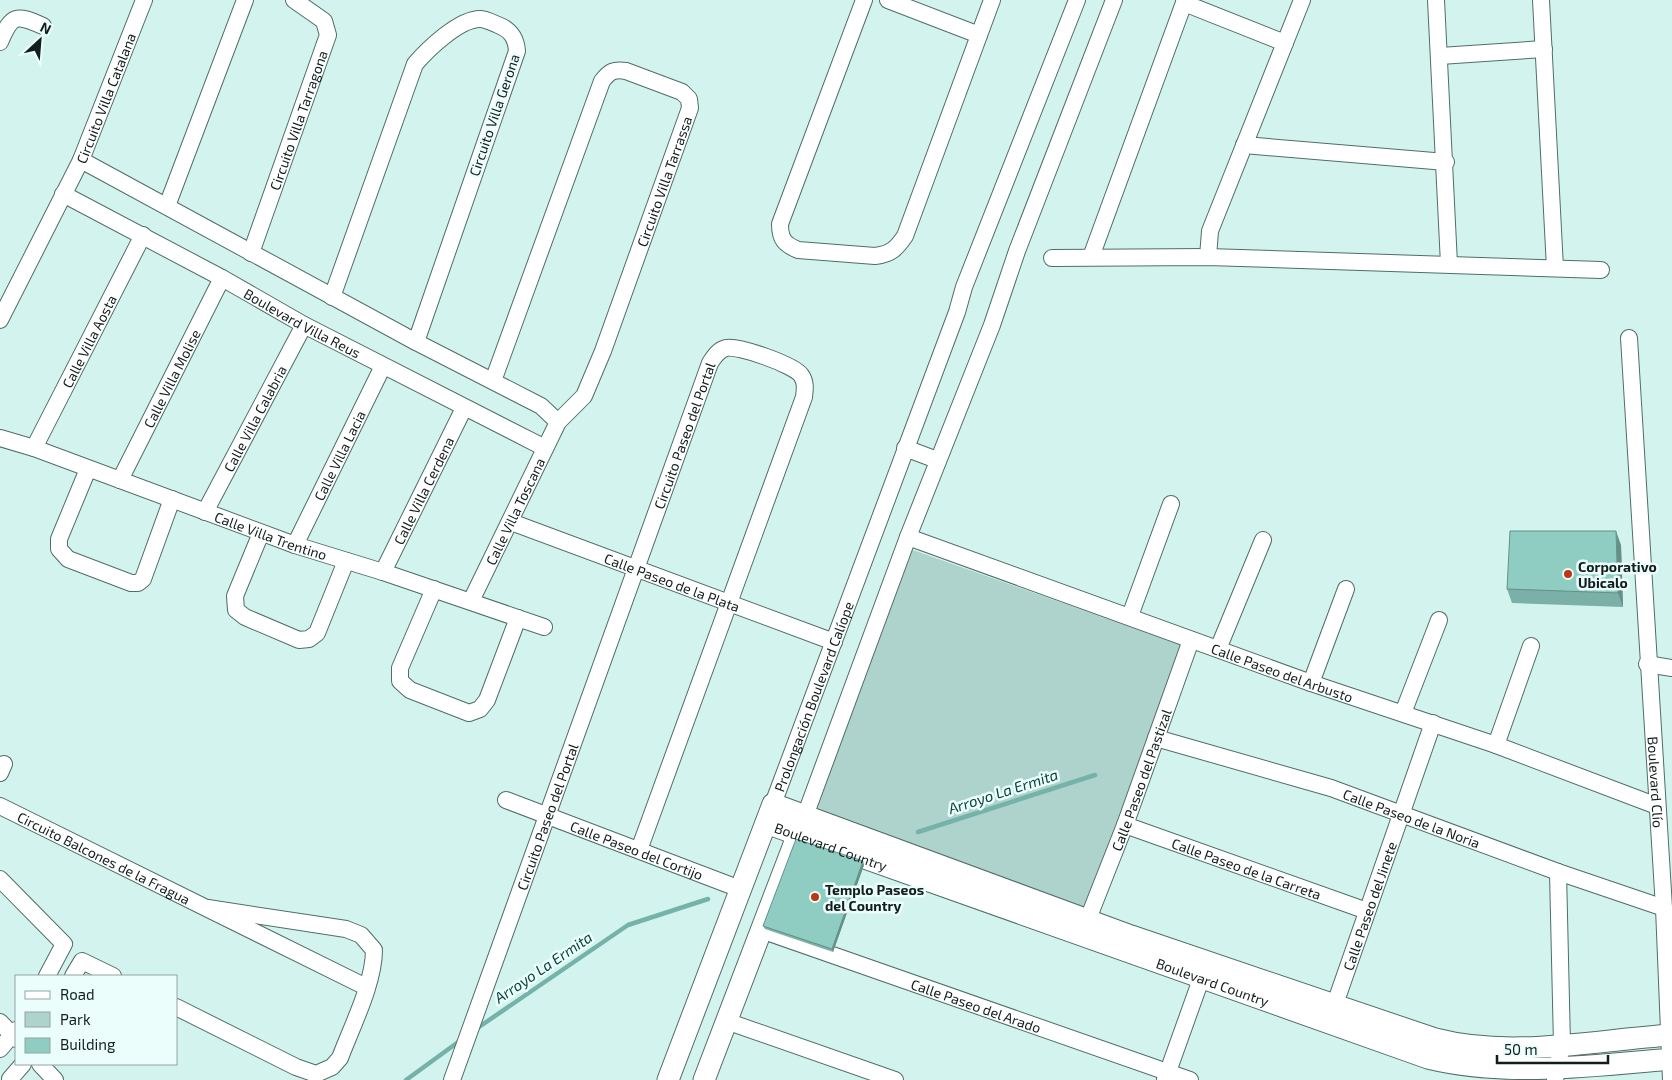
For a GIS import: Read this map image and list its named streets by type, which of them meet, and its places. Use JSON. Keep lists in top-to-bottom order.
{
  "streets": {
    "street": [
      "Circuito Villa Catalana",
      "Circuito Villa Gerona",
      "Circuito Villa Tarragona",
      "Circuito Villa Tarrassa",
      "Boulevard Villa Reus",
      "Calle Villa Aosta",
      "Calle Villa Molise",
      "Calle Villa Calabria",
      "Circuito Paseo del Portal",
      "Calle Villa Lacia",
      "Calle Villa Cerdena",
      "Calle Villa Toscana",
      "Calle Villa Trentino",
      "Calle Paseo de la Plata",
      "Calle Paseo del Arbusto",
      "Prolongación Boulevard Calíope",
      "Calle Paseo del Pastizal",
      "Boulevard Clío",
      "Calle Paseo de la Noria",
      "Boulevard Country",
      "Calle Paseo del Cortijo",
      "Circuito Balcones de la Fragua",
      "Calle Paseo de la Carreta",
      "Calle Paseo del Jinete",
      "Calle Paseo del Arado"
    ]
  },
  "crossings": [
    ["Circuito Villa Catalana", "Boulevard Villa Reus"],
    ["Circuito Villa Tarrassa", "Calle Villa Toscana"],
    ["Boulevard Villa Reus", "Calle Villa Aosta"],
    ["Boulevard Villa Reus", "Calle Villa Molise"],
    ["Boulevard Villa Reus", "Calle Villa Calabria"],
    ["Boulevard Villa Reus", "Calle Villa Lacia"],
    ["Boulevard Villa Reus", "Calle Villa Cerdena"],
    ["Boulevard Villa Reus", "Calle Villa Toscana"],
    ["Calle Villa Aosta", "Calle Villa Trentino"],
    ["Calle Villa Molise", "Calle Villa Trentino"],
    ["Calle Villa Calabria", "Calle Villa Trentino"],
    ["Circuito Paseo del Portal", "Calle Paseo de la Plata"],
    ["Circuito Paseo del Portal", "Calle Paseo del Cortijo"],
    ["Calle Villa Lacia", "Calle Villa Trentino"],
    ["Calle Villa Cerdena", "Calle Villa Trentino"],
    ["Calle Villa Toscana", "Calle Villa Trentino"],
    ["Calle Villa Toscana", "Calle Paseo de la Plata"],
    ["Calle Paseo de la Plata", "Prolongación Boulevard Calíope"],
    ["Calle Paseo del Arbusto", "Calle Paseo del Pastizal"],
    ["Calle Paseo del Arbusto", "Boulevard Clío"],
    ["Calle Paseo del Arbusto", "Calle Paseo del Jinete"],
    ["Prolongación Boulevard Calíope", "Boulevard Country"],
    ["Prolongación Boulevard Calíope", "Calle Paseo del Cortijo"],
    ["Calle Paseo del Pastizal", "Calle Paseo de la Noria"],
    ["Calle Paseo del Pastizal", "Boulevard Country"],
    ["Calle Paseo del Pastizal", "Calle Paseo de la Carreta"],
    ["Boulevard Clío", "Calle Paseo de la Noria"],
    ["Boulevard Clío", "Boulevard Country"],
    ["Calle Paseo de la Noria", "Calle Paseo del Jinete"],
    ["Boulevard Country", "Calle Paseo del Jinete"],
    ["Calle Paseo de la Carreta", "Calle Paseo del Jinete"]
  ],
  "water": ["Arroyo La Ermita"],
  "places": ["Corporativo Ubicalo", "Templo Paseos del Country"],
  "legend": ["Road", "Park", "Building"],
  "scale_bar": "50 m",
  "north": "top right"
}
